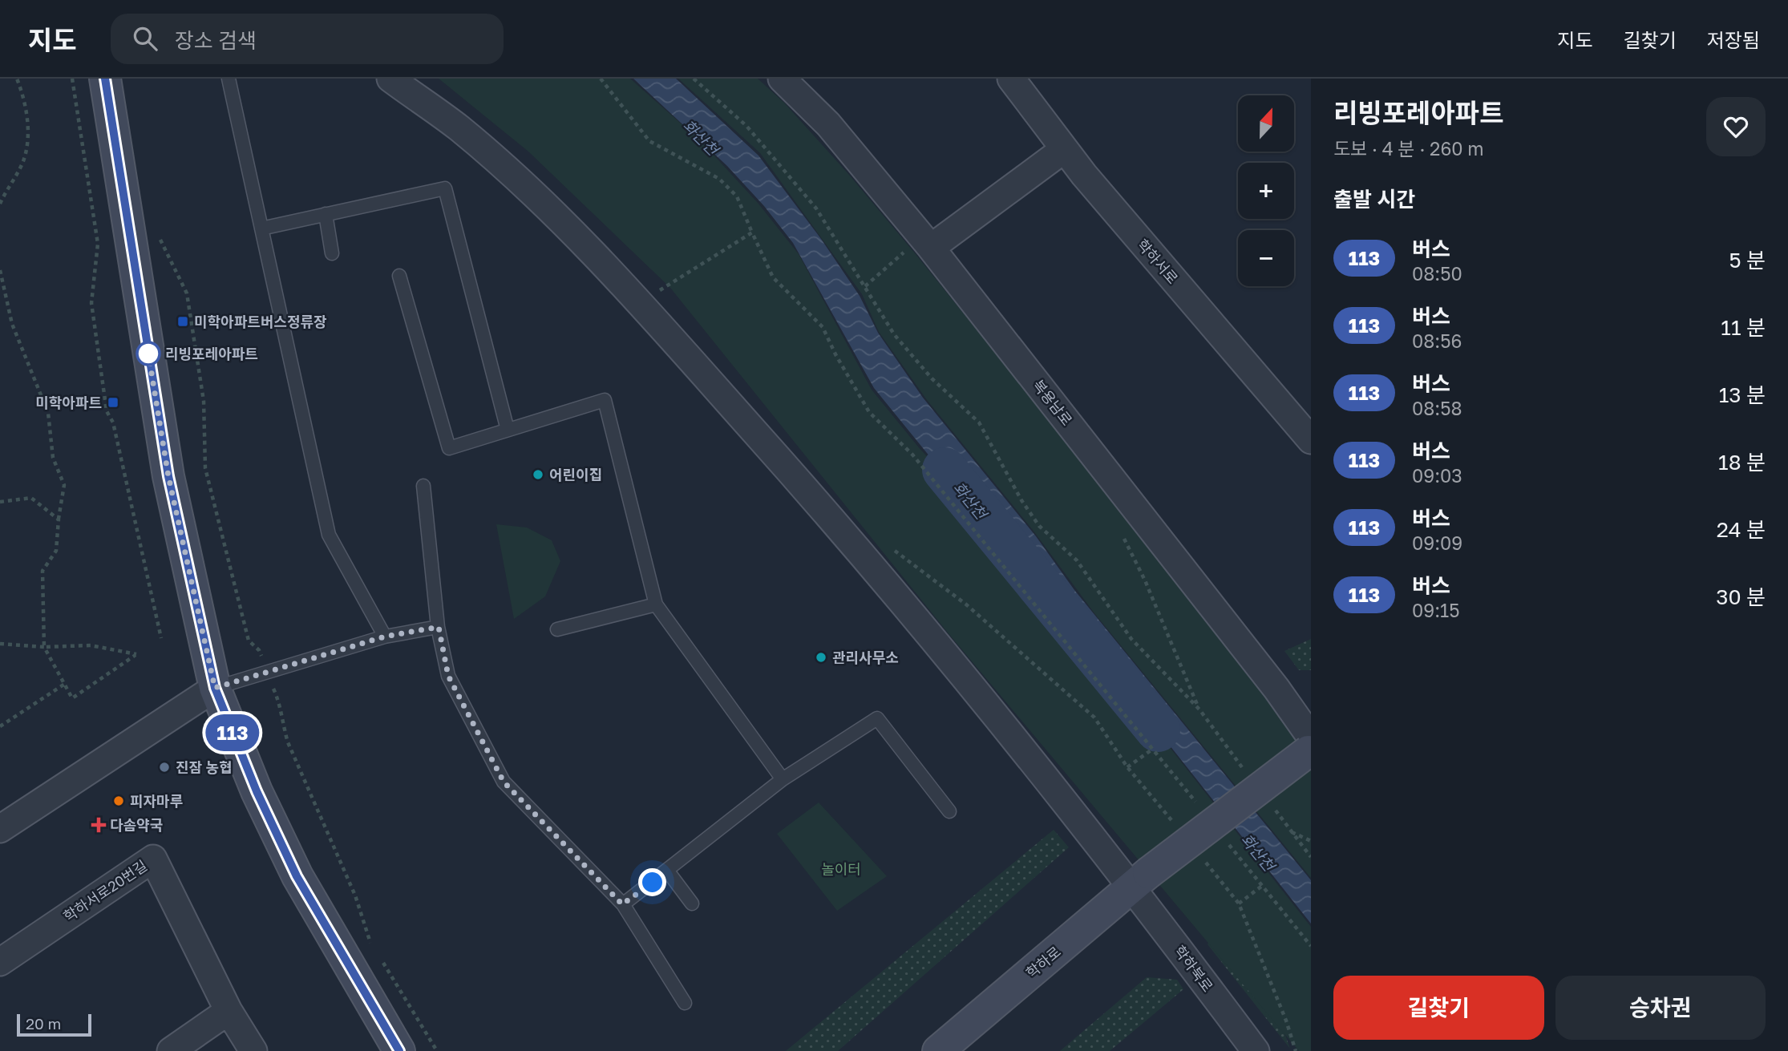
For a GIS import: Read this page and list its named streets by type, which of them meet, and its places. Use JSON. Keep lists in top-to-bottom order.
{
  "streets": {
    "street": [
      "학하서로",
      "복용남로",
      "학하서로20번길",
      "학하로",
      "학하북로"
    ]
  },
  "crossings": [
    ["복용남로", "학하로"],
    ["학하로", "학하북로"]
  ],
  "water": ["화산천"],
  "parks": ["놀이터"],
  "places": {
    "transit": ["미학아파트버스정류장", "미학아파트"],
    "other": [
      "리빙포레아파트",
      "어린이집",
      "관리사무소",
      "진잠 농협",
      "피자마루"
    ],
    "health": ["다솜약국"]
  },
  "lines": ["bus line 113"],
  "scale_bar": "20 m",
  "north": "top",
  "page": {
    "header": "지도",
    "search": "장소 검색",
    "nav": ["지도", "길찾기", "저장됨"],
    "on_map": "113",
    "heading": [
      ["리빙포레아파트", "도보 · 4 분 · 260 m"],
      "출발 시간"
    ],
    "map_buttons": ["+", "−"],
    "list": [
      {
        "mark": "113",
        "name": "버스",
        "note": "08:50",
        "value": "5 분"
      },
      {
        "mark": "113",
        "name": "버스",
        "note": "08:56",
        "value": "11 분"
      },
      {
        "mark": "113",
        "name": "버스",
        "note": "08:58",
        "value": "13 분"
      },
      {
        "mark": "113",
        "name": "버스",
        "note": "09:03",
        "value": "18 분"
      },
      {
        "mark": "113",
        "name": "버스",
        "note": "09:09",
        "value": "24 분"
      },
      {
        "mark": "113",
        "name": "버스",
        "note": "09:15",
        "value": "30 분"
      }
    ],
    "buttons": ["길찾기", "승차권"],
    "scale": "20 m"
  }
}
